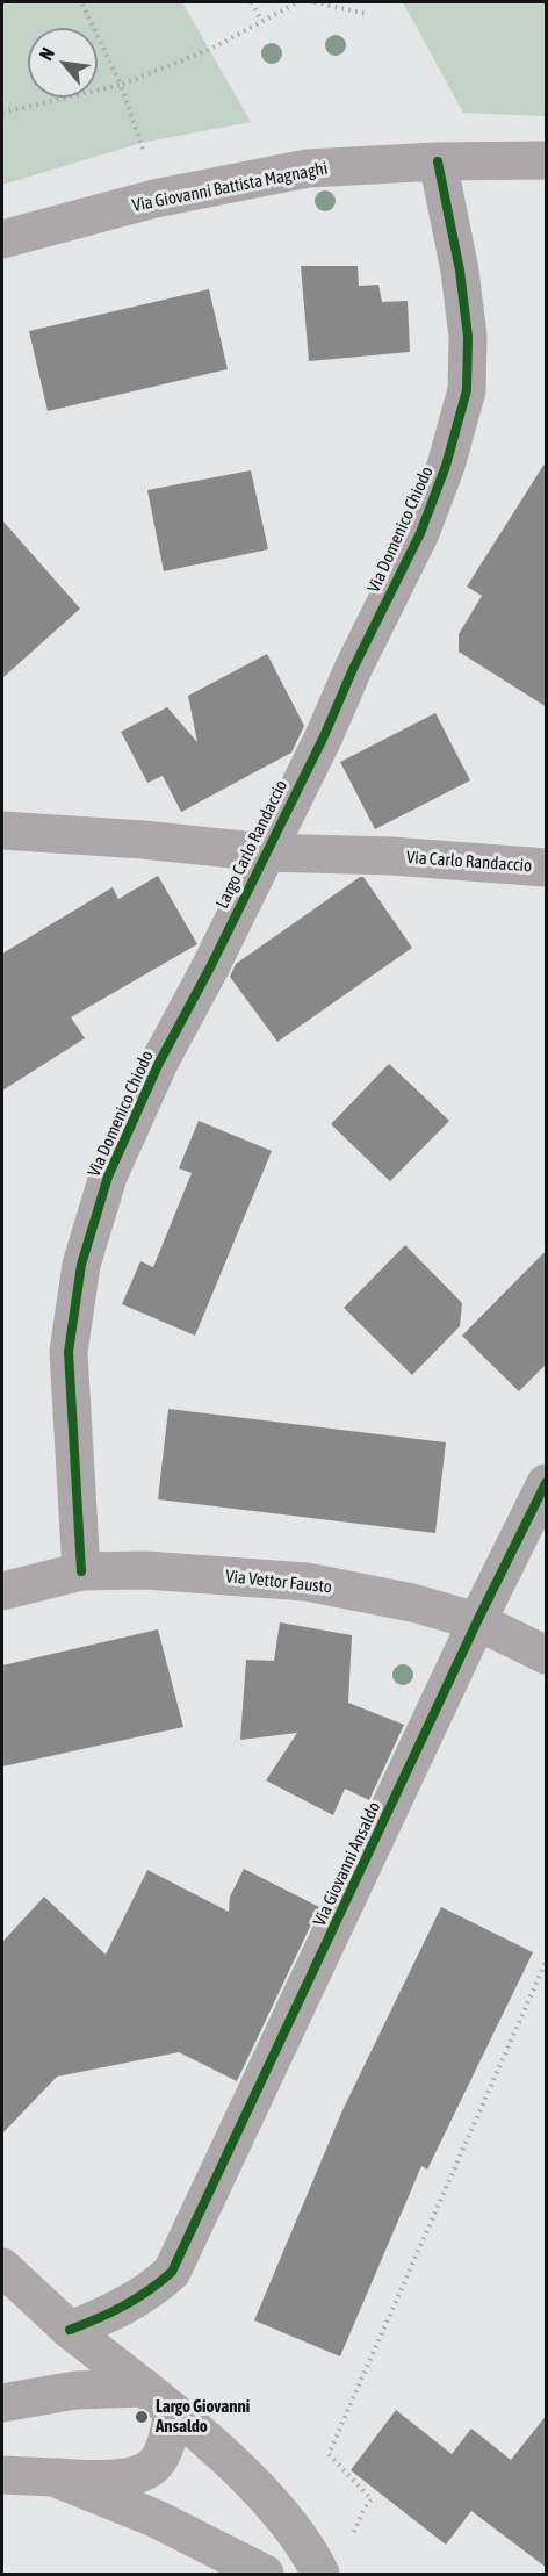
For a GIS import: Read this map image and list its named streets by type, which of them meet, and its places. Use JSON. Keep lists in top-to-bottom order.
{
  "streets": {
    "street": [
      "Via Giovanni Battista Magnaghi",
      "Via Domenico Chiodo",
      "Largo Carlo Randaccio",
      "Via Carlo Randaccio",
      "Via Vettor Fausto",
      "Via Giovanni Ansaldo"
    ]
  },
  "crossings": [
    ["Via Giovanni Battista Magnaghi", "Via Domenico Chiodo"],
    ["Via Domenico Chiodo", "Largo Carlo Randaccio"],
    ["Via Domenico Chiodo", "Via Vettor Fausto"],
    ["Largo Carlo Randaccio", "Via Carlo Randaccio"],
    ["Via Vettor Fausto", "Via Giovanni Ansaldo"]
  ],
  "places": ["Largo Giovanni Ansaldo"],
  "north": "top left"
}
